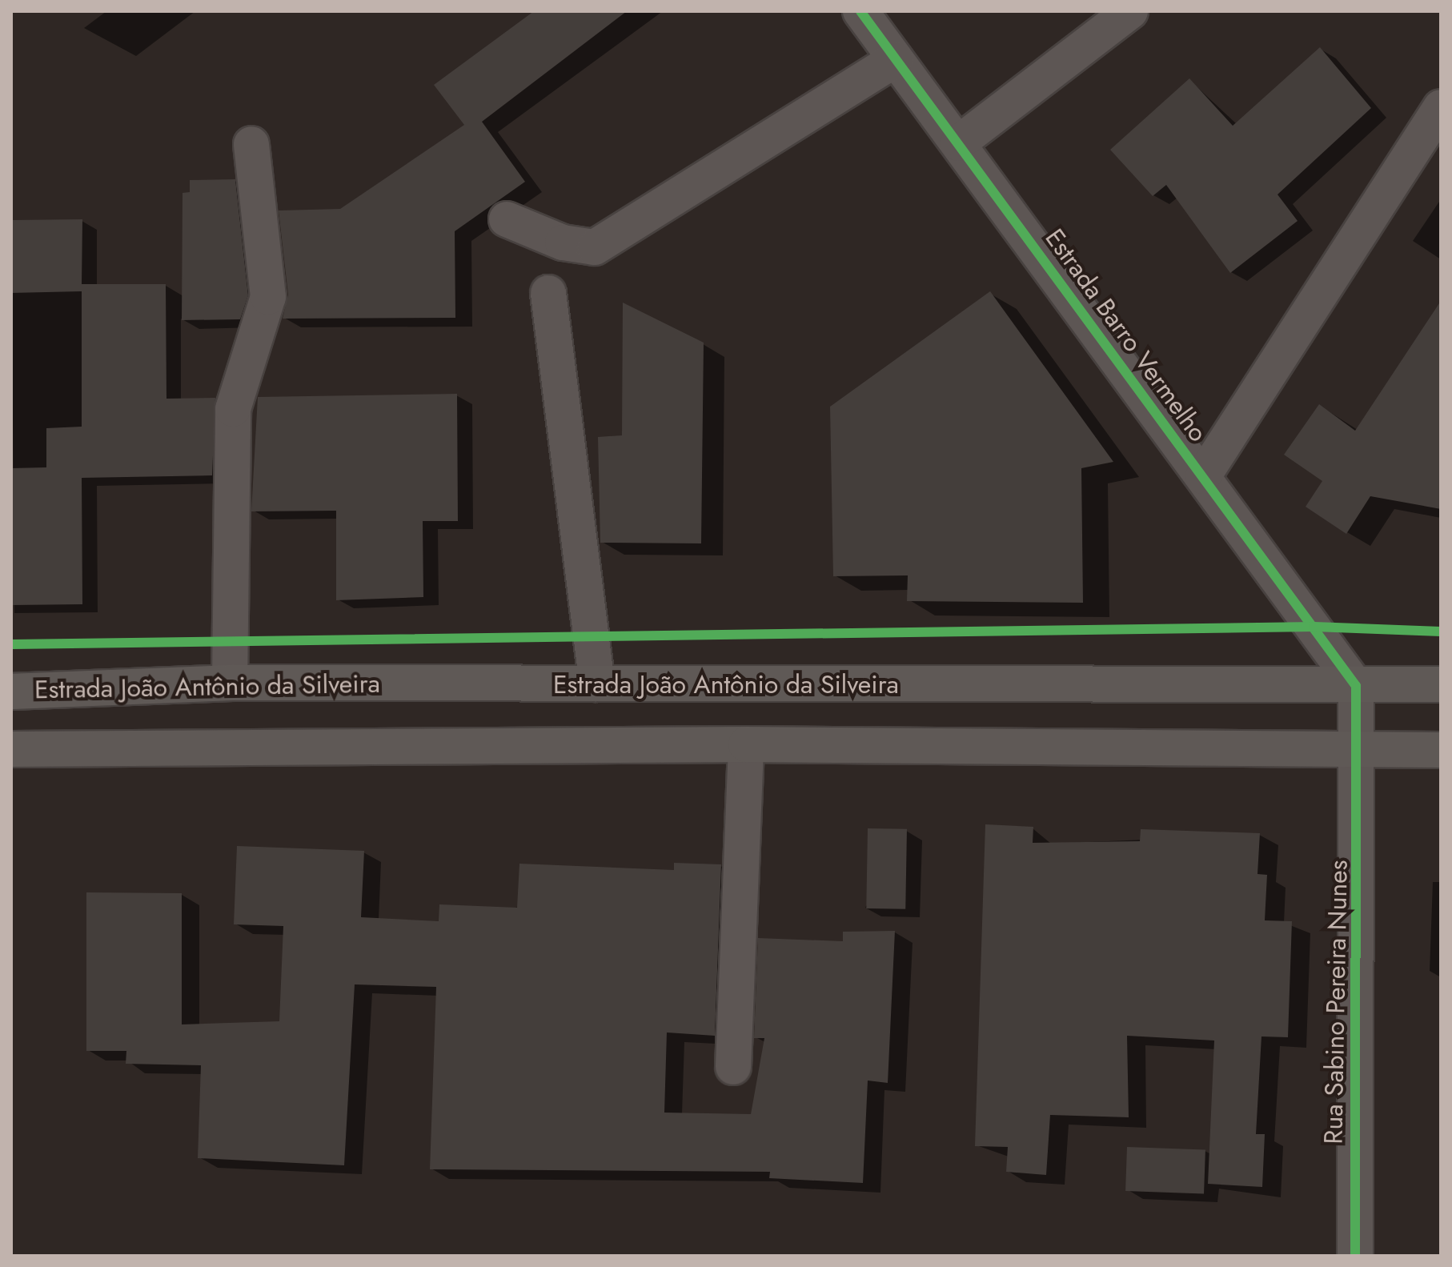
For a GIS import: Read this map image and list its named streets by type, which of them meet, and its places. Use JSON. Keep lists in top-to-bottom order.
{
  "streets": {
    "main road": ["Estrada João Antônio da Silveira"],
    "street": ["Estrada Barro Vermelho", "Rua Sabino Pereira Nunes"]
  },
  "crossings": [
    ["Estrada Barro Vermelho", "Estrada João Antônio da Silveira"],
    ["Estrada Barro Vermelho", "Rua Sabino Pereira Nunes"],
    ["Estrada João Antônio da Silveira", "Rua Sabino Pereira Nunes"]
  ]
}
